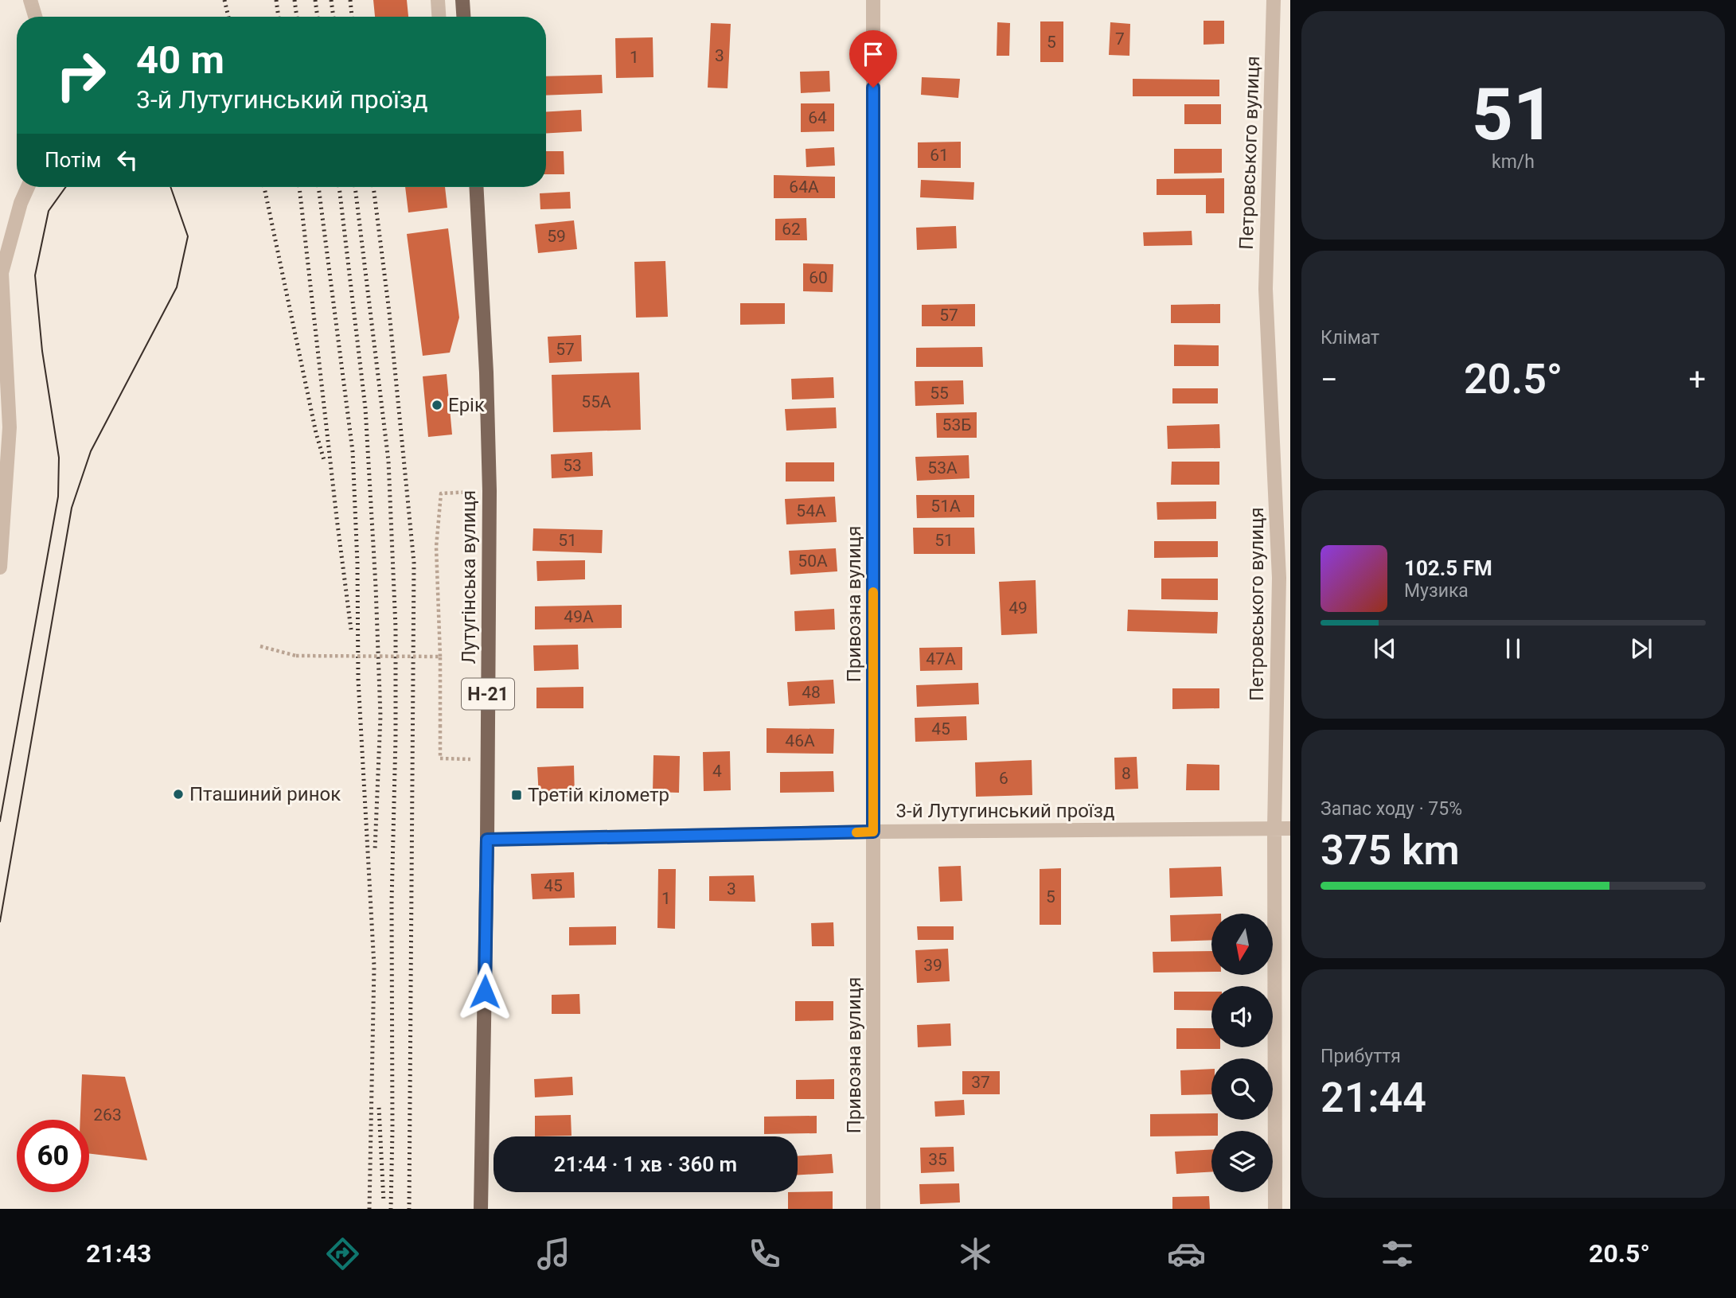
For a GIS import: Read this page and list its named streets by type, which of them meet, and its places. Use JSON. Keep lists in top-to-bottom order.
{
  "streets": {
    "main road": ["Лутугінська вулиця", "Н-21"],
    "street": ["Петровського вулиця", "Привозна вулиця", "3-й Лутугинський проїзд"]
  },
  "crossings": [
    ["Петровського вулиця", "3-й Лутугинський проїзд"],
    ["Лутугінська вулиця", "3-й Лутугинський проїзд"],
    ["Привозна вулиця", "3-й Лутугинський проїзд"]
  ],
  "places": {
    "other": ["Ерік", "Пташиний ринок"],
    "transit": ["Третій кілометр"]
  },
  "house_numbers": [
    "7",
    "5",
    "3",
    "1",
    "64",
    "61",
    "64А",
    "62",
    "59",
    "60",
    "57",
    "57",
    "55",
    "55А",
    "53Б",
    "53",
    "53А",
    "51А",
    "54А",
    "51",
    "51",
    "50А",
    "49",
    "49А",
    "47А",
    "48",
    "45",
    "46А",
    "4",
    "8",
    "6",
    "45",
    "3",
    "5",
    "1",
    "39",
    "37",
    "263",
    "35"
  ],
  "north": "bottom",
  "page": {
    "tile": [
      ["51", "km/h"],
      "Клімат",
      ["Запас ходу · 75%", "375 km"],
      ["Прибуття", "21:44"]
    ],
    "turn": ["40 m", "3-й Лутугинський проїзд"],
    "then": "Потім",
    "heat": ["−", "20.5°", "+"],
    "song": ["102.5 FM", "Музика"],
    "limit": "60",
    "trip": "21:44 · 1 хв · 360 m",
    "tabs": ["21:43", "20.5°"]
  }
}
